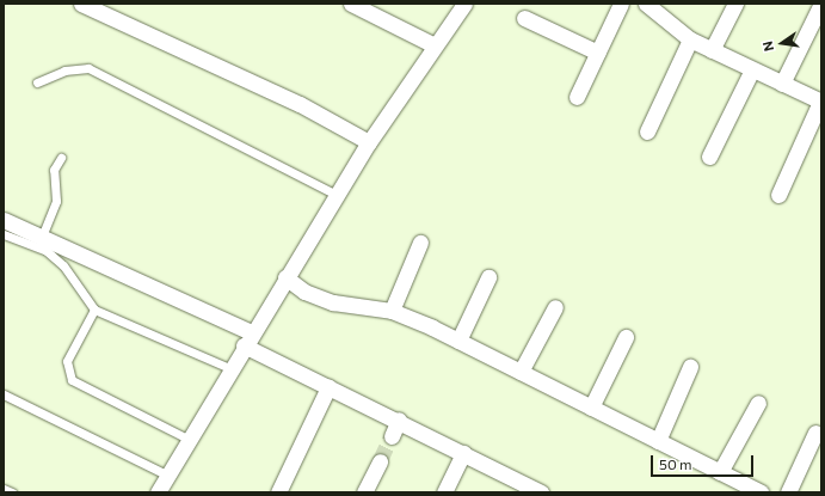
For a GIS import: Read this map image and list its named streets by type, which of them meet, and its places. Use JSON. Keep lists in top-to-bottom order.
{
  "scale_bar": "50 m",
  "north": "left"
}
